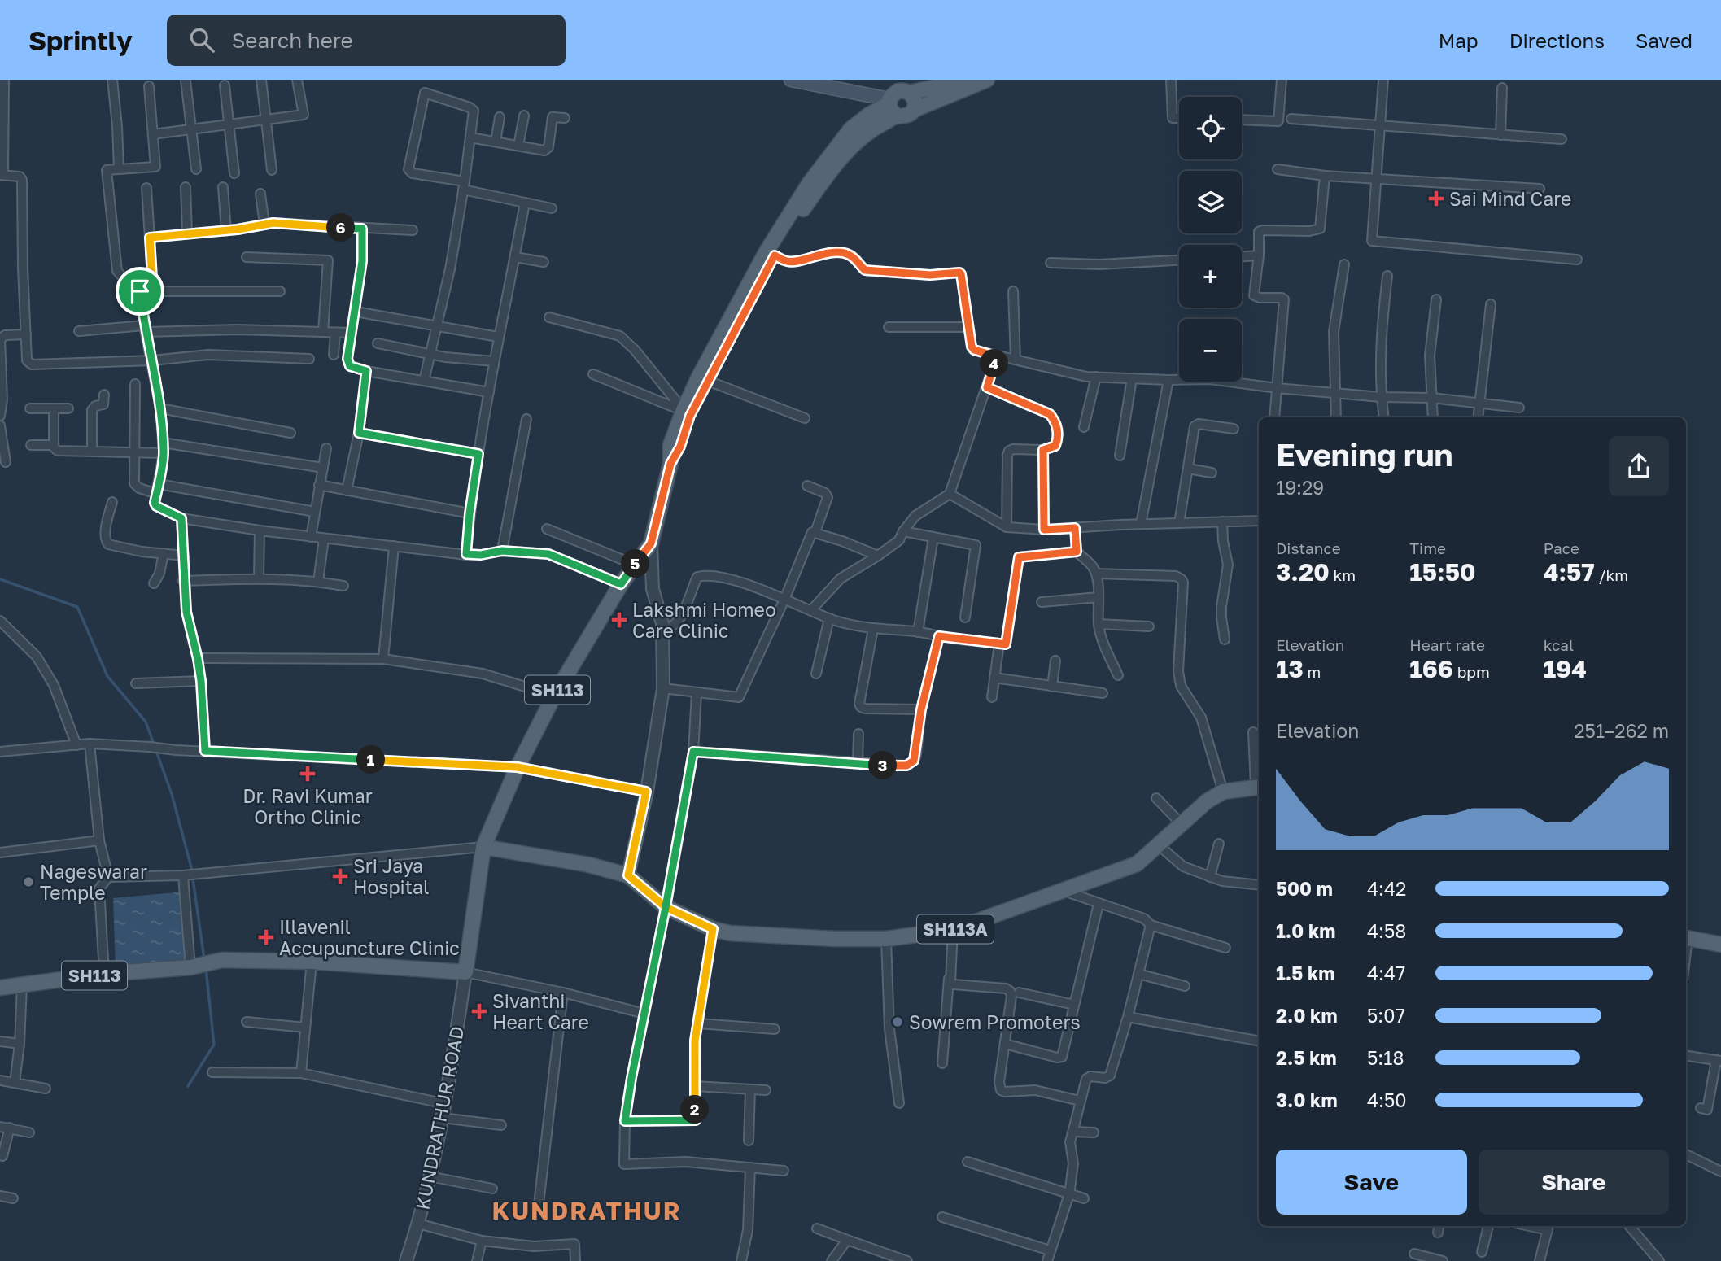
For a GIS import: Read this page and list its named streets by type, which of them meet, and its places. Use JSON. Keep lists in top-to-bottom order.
{
  "streets": {
    "main road": ["SH113", "SH113A"],
    "street": ["KUNDRATHUR ROAD"]
  },
  "crossings": [
    ["SH113", "SH113A"],
    ["SH113", "KUNDRATHUR ROAD"]
  ],
  "districts": ["KUNDRATHUR"],
  "places": {
    "health": [
      "Sai Mind Care",
      "Lakshmi Homeo Care Clinic",
      "Dr. Ravi Kumar Ortho Clinic",
      "Sri Jaya Hospital",
      "Illavenil Accupuncture Clinic",
      "Sivanthi Heart Care"
    ],
    "other": ["Nageswarar Temple", "Sowrem Promoters"]
  },
  "page": {
    "header": "Sprintly",
    "search": "Search here",
    "nav": ["Map", "Directions", "Saved"],
    "map_buttons": ["+", "−"],
    "pins": [
      "6",
      "4",
      "5",
      "1",
      "3",
      "2"
    ],
    "heading": ["Evening run", "19:29"],
    "stats": [
      ["Distance", "3.20 km"],
      ["Time", "15:50"],
      ["Pace", "4:57 /km"],
      ["Elevation", "13 m"],
      ["Heart rate", "166 bpm"],
      ["kcal", "194"]
    ],
    "chart": ["Elevation", "251–262 m"],
    "list": [
      {
        "name": "500 m",
        "note": "4:42"
      },
      {
        "name": "1.0 km",
        "note": "4:58"
      },
      {
        "name": "1.5 km",
        "note": "4:47"
      },
      {
        "name": "2.0 km",
        "note": "5:07"
      },
      {
        "name": "2.5 km",
        "note": "5:18"
      },
      {
        "name": "3.0 km",
        "note": "4:50"
      }
    ],
    "buttons": ["Save", "Share"]
  }
}
